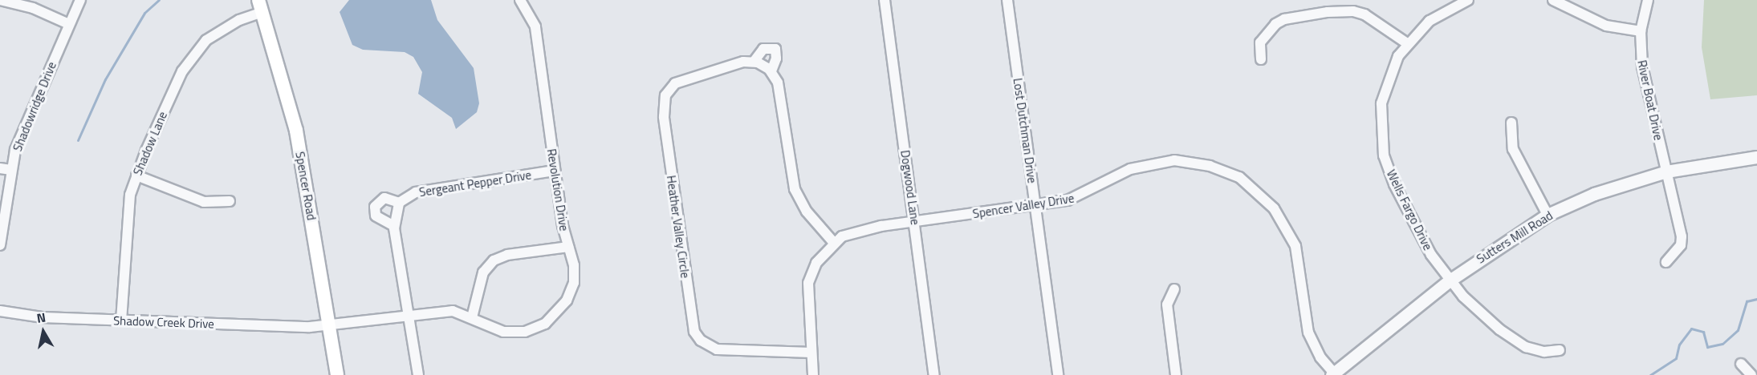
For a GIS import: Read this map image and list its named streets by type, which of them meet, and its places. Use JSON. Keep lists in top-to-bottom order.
{
  "streets": {
    "main road": ["Spencer Road"],
    "street": [
      "River Boat Drive",
      "Shadowridge Drive",
      "Lost Dutchman Drive",
      "Shadow Lane",
      "Sergeant Pepper Drive",
      "Dogwood Lane",
      "Revolution Drive",
      "Spencer Valley Drive",
      "Wells Fargo Drive",
      "Heather Valley Circle",
      "Sutters Mill Road",
      "Shadow Creek Drive"
    ]
  },
  "crossings": [
    ["River Boat Drive", "Sutters Mill Road"],
    ["Lost Dutchman Drive", "Spencer Valley Drive"],
    ["Shadow Lane", "Spencer Road"],
    ["Shadow Lane", "Shadow Creek Drive"],
    ["Sergeant Pepper Drive", "Revolution Drive"],
    ["Spencer Road", "Revolution Drive"],
    ["Spencer Road", "Shadow Creek Drive"],
    ["Dogwood Lane", "Spencer Valley Drive"],
    ["Revolution Drive", "Shadow Creek Drive"],
    ["Spencer Valley Drive", "Heather Valley Circle"],
    ["Spencer Valley Drive", "Sutters Mill Road"],
    ["Wells Fargo Drive", "Sutters Mill Road"]
  ],
  "north": "top"
}
